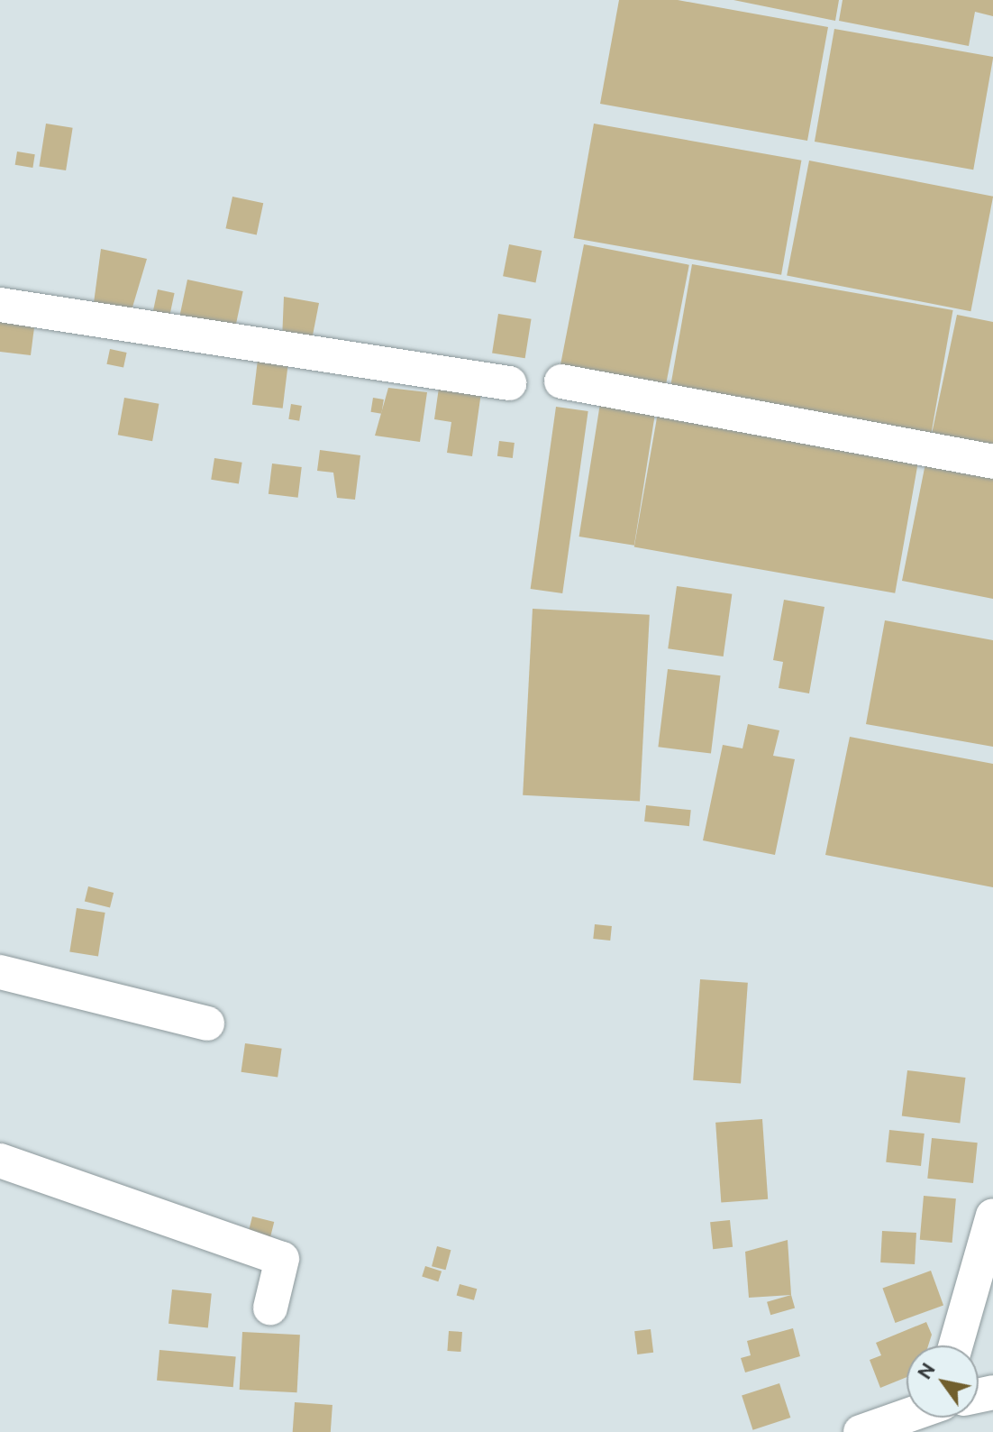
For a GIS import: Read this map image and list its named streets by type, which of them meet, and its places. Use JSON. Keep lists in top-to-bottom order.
{
  "north": "top left"
}
